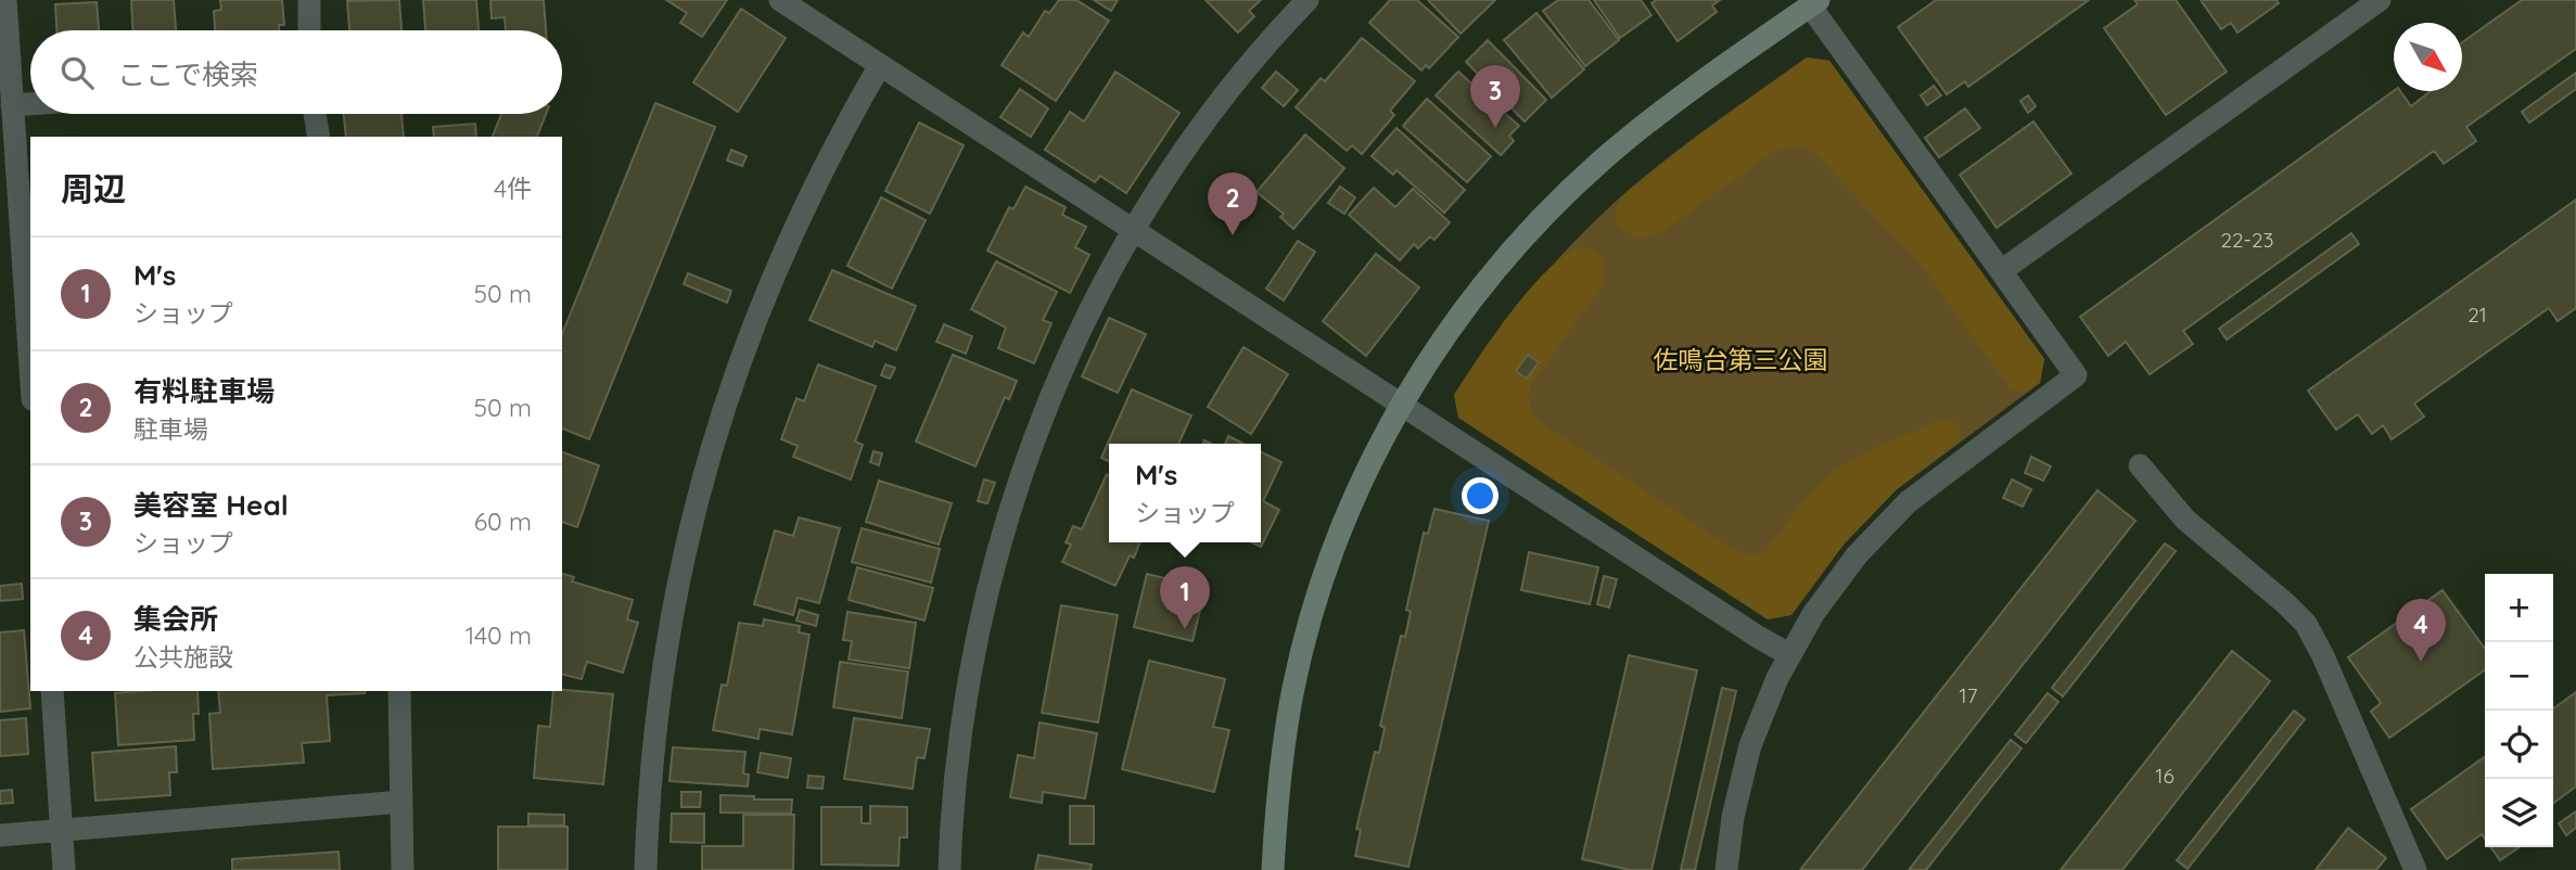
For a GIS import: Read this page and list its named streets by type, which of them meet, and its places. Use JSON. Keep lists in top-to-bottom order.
{
  "parks": ["佐鳴台第三公園"],
  "house_numbers": [
    "22-23",
    "21",
    "17",
    "16"
  ],
  "north": "bottom right",
  "page": {
    "search": "ここで検索",
    "pins": [
      "3",
      "2",
      "1",
      "4"
    ],
    "heading": ["周辺", "4件"],
    "list": [
      {
        "mark": "1",
        "name": "M's",
        "note": "ショップ",
        "value": "50 m"
      },
      {
        "mark": "2",
        "name": "有料駐車場",
        "note": "駐車場",
        "value": "50 m"
      },
      {
        "mark": "3",
        "name": "美容室 Heal",
        "note": "ショップ",
        "value": "60 m"
      },
      {
        "mark": "4",
        "name": "集会所",
        "note": "公共施設",
        "value": "140 m"
      }
    ],
    "popup": ["M's", "ショップ"],
    "map_buttons": ["+", "−"]
  }
}
